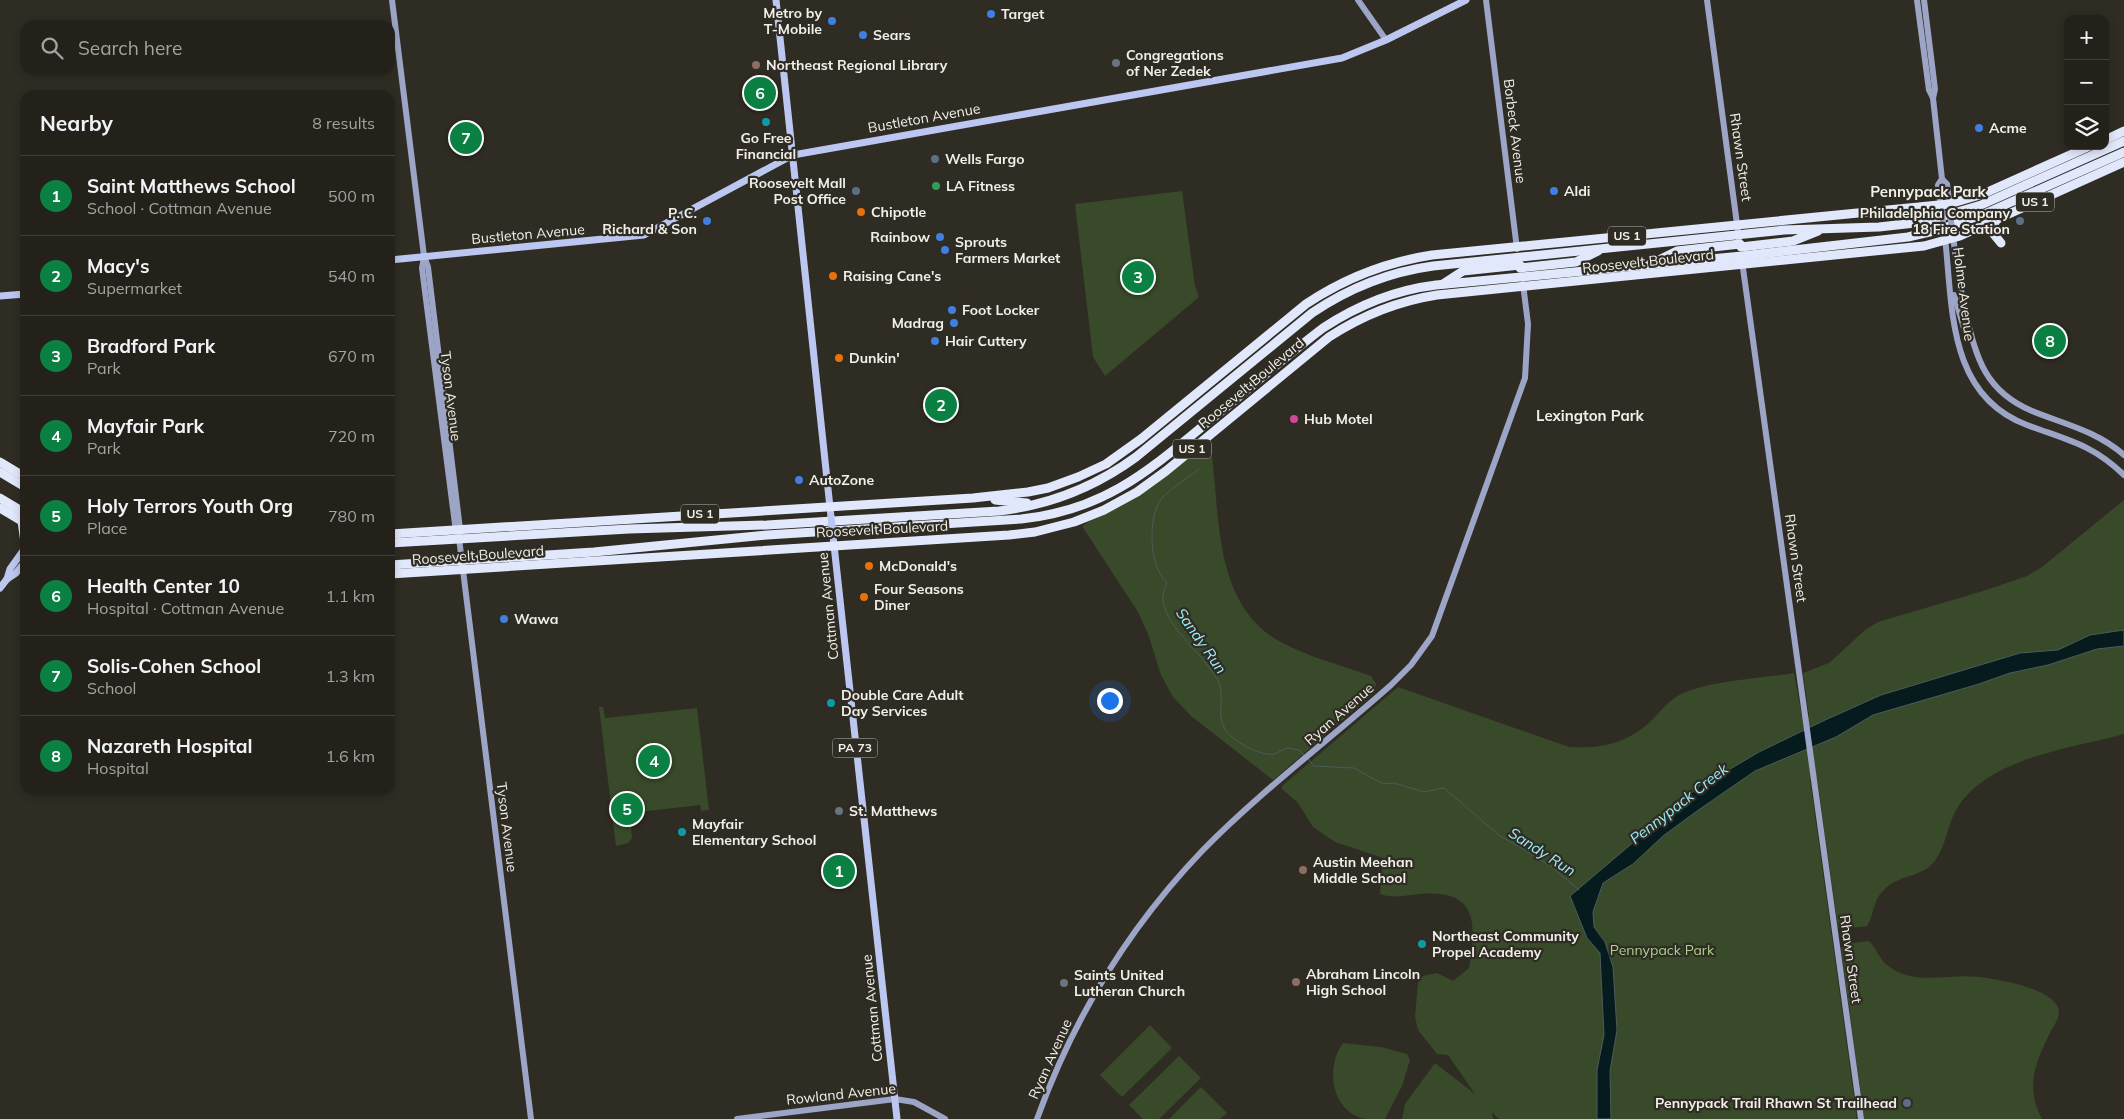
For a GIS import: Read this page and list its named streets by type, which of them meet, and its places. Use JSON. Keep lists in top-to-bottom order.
{
  "streets": {
    "highway": ["US 1", "Roosevelt Boulevard"],
    "main road": ["Bustleton Avenue", "Cottman Avenue", "PA 73"],
    "street": [
      "Borbeck Avenue",
      "Rhawn Street",
      "Holme Avenue",
      "Tyson Avenue",
      "Ryan Avenue",
      "Rowland Avenue"
    ]
  },
  "crossings": [
    ["Bustleton Avenue", "Tyson Avenue"],
    ["Bustleton Avenue", "Cottman Avenue"],
    ["Borbeck Avenue", "Roosevelt Boulevard"],
    ["Borbeck Avenue", "Ryan Avenue"],
    ["Rhawn Street", "US 1"],
    ["Rhawn Street", "Roosevelt Boulevard"],
    ["US 1", "Roosevelt Boulevard"],
    ["Roosevelt Boulevard", "Holme Avenue"],
    ["Roosevelt Boulevard", "Tyson Avenue"],
    ["Roosevelt Boulevard", "Cottman Avenue"],
    ["Roosevelt Boulevard", "Ryan Avenue"],
    ["Cottman Avenue", "Rowland Avenue"]
  ],
  "districts": ["Pennypack Park", "Lexington Park"],
  "water": ["Sandy Run", "Pennypack Creek"],
  "parks": ["Pennypack Park"],
  "places": [
    "Target",
    "Metro by T-Mobile",
    "Sears",
    "Congregations of Ner Zedek",
    "Northeast Regional Library",
    "Go Free Financial",
    "Acme",
    "Wells Fargo",
    "LA Fitness",
    "Roosevelt Mall Post Office",
    "Aldi",
    "Chipotle",
    "P. C. Richard & Son",
    "Philadelphia Company 18 Fire Station",
    "Rainbow",
    "Sprouts Farmers Market",
    "Raising Cane's",
    "Foot Locker",
    "Madrag",
    "Hair Cuttery",
    "Dunkin'",
    "Hub Motel",
    "AutoZone",
    "McDonald's",
    "Four Seasons Diner",
    "Wawa",
    "Double Care Adult Day Services",
    "St. Matthews",
    "Mayfair Elementary School",
    "Austin Meehan Middle School",
    "Northeast Community Propel Academy",
    "Abraham Lincoln High School",
    "Saints United Lutheran Church",
    "Pennypack Trail Rhawn St Trailhead"
  ],
  "page": {
    "map_buttons": ["+", "−"],
    "search": "Search here",
    "pins": [
      "6",
      "7",
      "3",
      "8",
      "2",
      "4",
      "5",
      "1"
    ],
    "heading": ["Nearby", "8 results"],
    "list": [
      {
        "mark": "1",
        "name": "Saint Matthews School",
        "note": "School · Cottman Avenue",
        "value": "500 m"
      },
      {
        "mark": "2",
        "name": "Macy's",
        "note": "Supermarket",
        "value": "540 m"
      },
      {
        "mark": "3",
        "name": "Bradford Park",
        "note": "Park",
        "value": "670 m"
      },
      {
        "mark": "4",
        "name": "Mayfair Park",
        "note": "Park",
        "value": "720 m"
      },
      {
        "mark": "5",
        "name": "Holy Terrors Youth Org",
        "note": "Place",
        "value": "780 m"
      },
      {
        "mark": "6",
        "name": "Health Center 10",
        "note": "Hospital · Cottman Avenue",
        "value": "1.1 km"
      },
      {
        "mark": "7",
        "name": "Solis-Cohen School",
        "note": "School",
        "value": "1.3 km"
      },
      {
        "mark": "8",
        "name": "Nazareth Hospital",
        "note": "Hospital",
        "value": "1.6 km"
      }
    ]
  }
}
